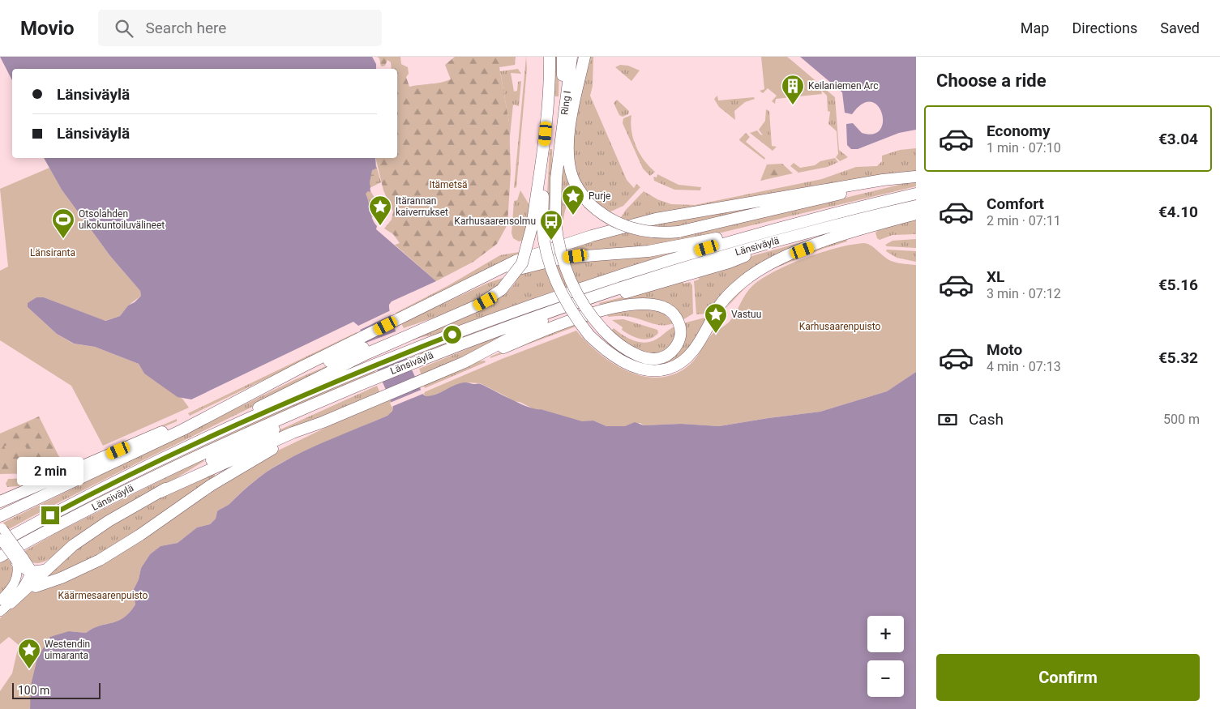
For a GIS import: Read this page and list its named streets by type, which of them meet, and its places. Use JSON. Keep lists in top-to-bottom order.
{
  "streets": {
    "highway": ["Ring I", "Länsiväylä"]
  },
  "parks": [
    "Itämetsä",
    "Länsiranta",
    "Karhusaarenpuisto",
    "Käärmesaarenpuisto"
  ],
  "places": {
    "building": ["Keilaniemen Arc"],
    "place": [
      "Purje",
      "Itärannan kaiverrukset",
      "Vastuu",
      "Westendin uimaranta"
    ],
    "sports": ["Otsolahden ulkokuntoiluvälineet"],
    "bus stop": ["Karhusaarensolmu"]
  },
  "scale_bar": "100 m",
  "page": {
    "header": "Movio",
    "search": "Search here",
    "nav": ["Map", "Directions", "Saved"],
    "heading": "Choose a ride",
    "banner": ["Länsiväylä", "Länsiväylä"],
    "list": [
      {
        "name": "Economy",
        "note": "1 min · 07:10",
        "value": "€3.04"
      },
      {
        "name": "Comfort",
        "note": "2 min · 07:11",
        "value": "€4.10"
      },
      {
        "name": "XL",
        "note": "3 min · 07:12",
        "value": "€5.16"
      },
      {
        "name": "Moto",
        "note": "4 min · 07:13",
        "value": "€5.32"
      }
    ],
    "pay": ["Cash", "500 m"],
    "bubble": "2 min",
    "map_buttons": ["+", "−"],
    "buttons": "Confirm",
    "scale": "100 m"
  }
}
